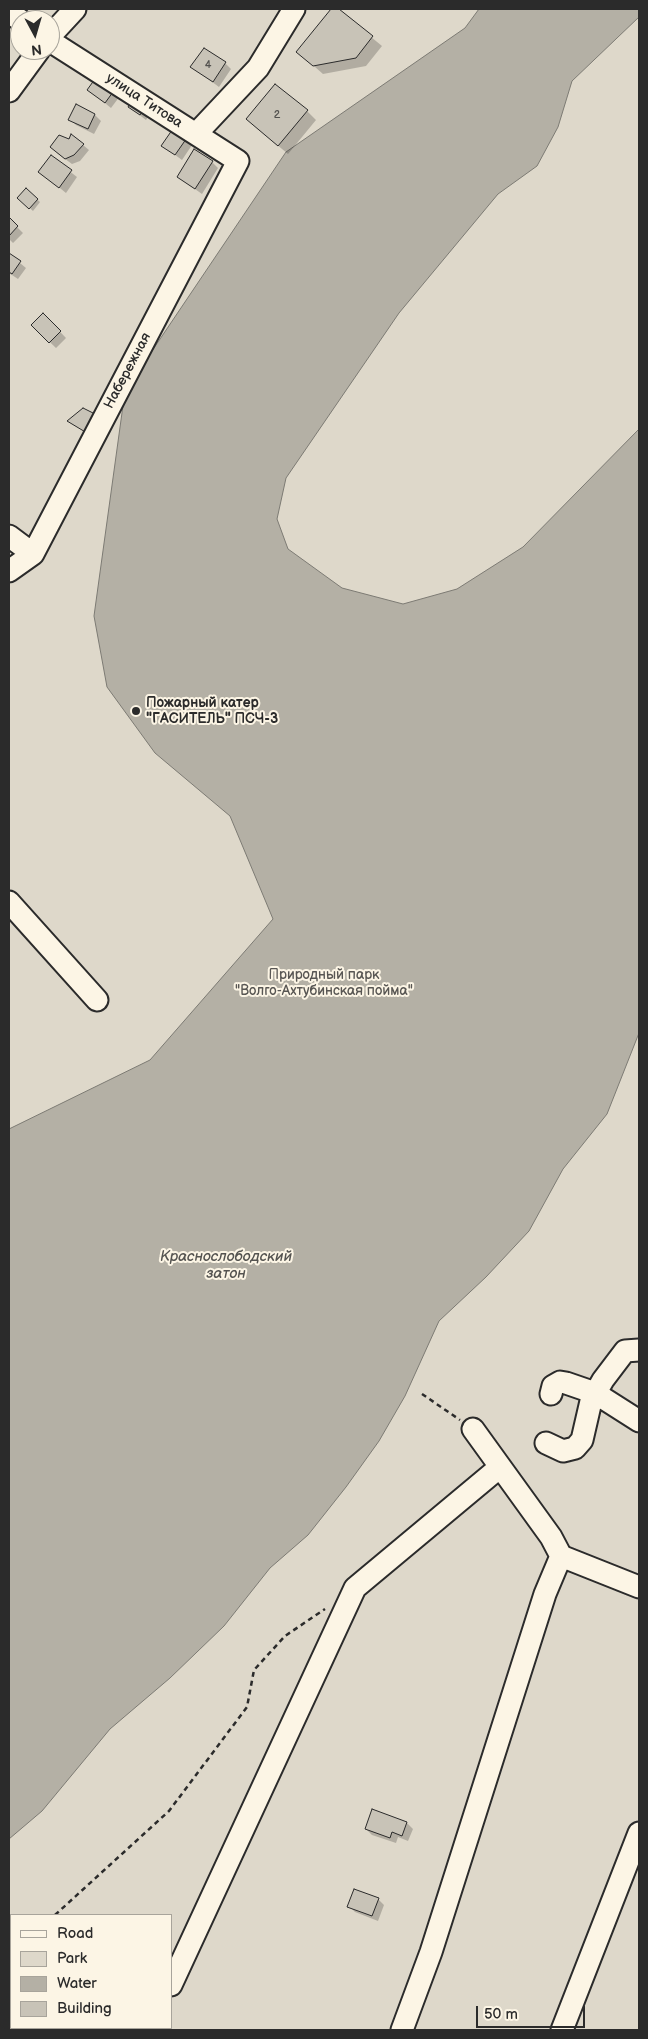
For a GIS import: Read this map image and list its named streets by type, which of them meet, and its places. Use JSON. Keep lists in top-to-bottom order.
{
  "streets": {
    "street": ["улица Титова", "Набережная"]
  },
  "crossings": [
    ["улица Титова", "Набережная"]
  ],
  "water": ["Краснослободский затон"],
  "parks": ["Природный парк \"Волго-Ахтубинская пойма\""],
  "places": ["Пожарный катер \"ГАСИТЕЛЬ\" ПСЧ-3"],
  "house_numbers": ["4", "2"],
  "legend": [
    "Road",
    "Park",
    "Water",
    "Building"
  ],
  "scale_bar": "50 m",
  "north": "bottom"
}
